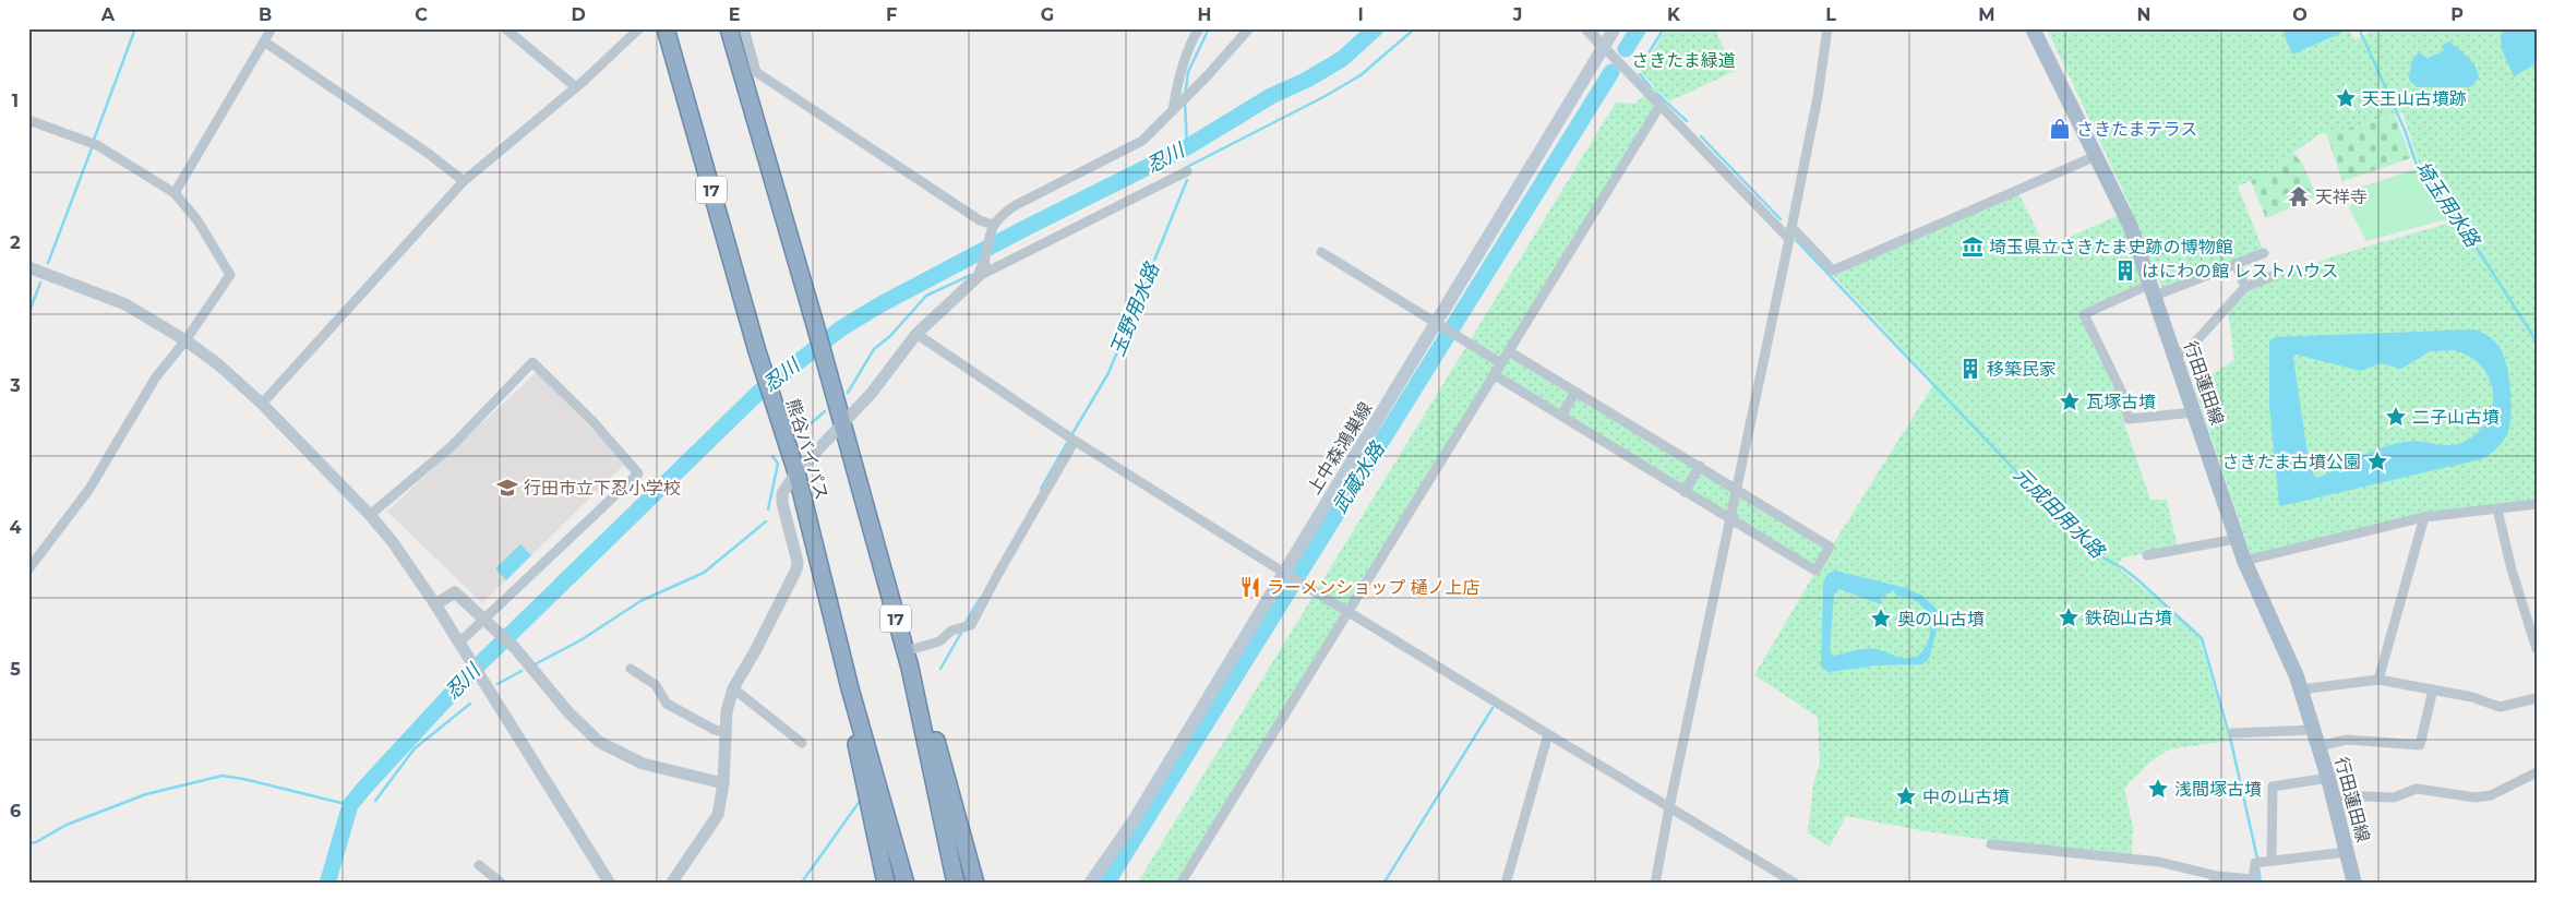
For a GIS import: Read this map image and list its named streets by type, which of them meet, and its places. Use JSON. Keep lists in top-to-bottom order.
{
  "streets": {
    "highway": ["17", "熊谷バイパス"],
    "main road": ["行田蓮田線", "上中森鴻巣線"]
  },
  "crossings": [
    ["17", "熊谷バイパス"]
  ],
  "water": [
    "忍川",
    "埼玉用水路",
    "玉野用水路",
    "武蔵水路",
    "元成田用水路"
  ],
  "parks": ["さきたま緑道"],
  "places": {
    "place": [
      "天王山古墳跡",
      "瓦塚古墳",
      "二子山古墳",
      "さきたま古墳公園",
      "鉄砲山古墳",
      "奥の山古墳",
      "浅間塚古墳",
      "中の山古墳"
    ],
    "shop": ["さきたまテラス"],
    "temple": ["天祥寺"],
    "museum": ["埼玉県立さきたま史跡の博物館"],
    "building": ["はにわの館 レストハウス", "移築民家"],
    "school or university": ["行田市立下忍小学校"],
    "restaurant": ["ラーメンショップ 樋ノ上店"]
  },
  "grid": {
    "columns": [
      "A",
      "B",
      "C",
      "D",
      "E",
      "F",
      "G",
      "H",
      "I",
      "J",
      "K",
      "L",
      "M",
      "N",
      "O",
      "P"
    ],
    "rows": [
      "1",
      "2",
      "3",
      "4",
      "5",
      "6"
    ]
  }
}
